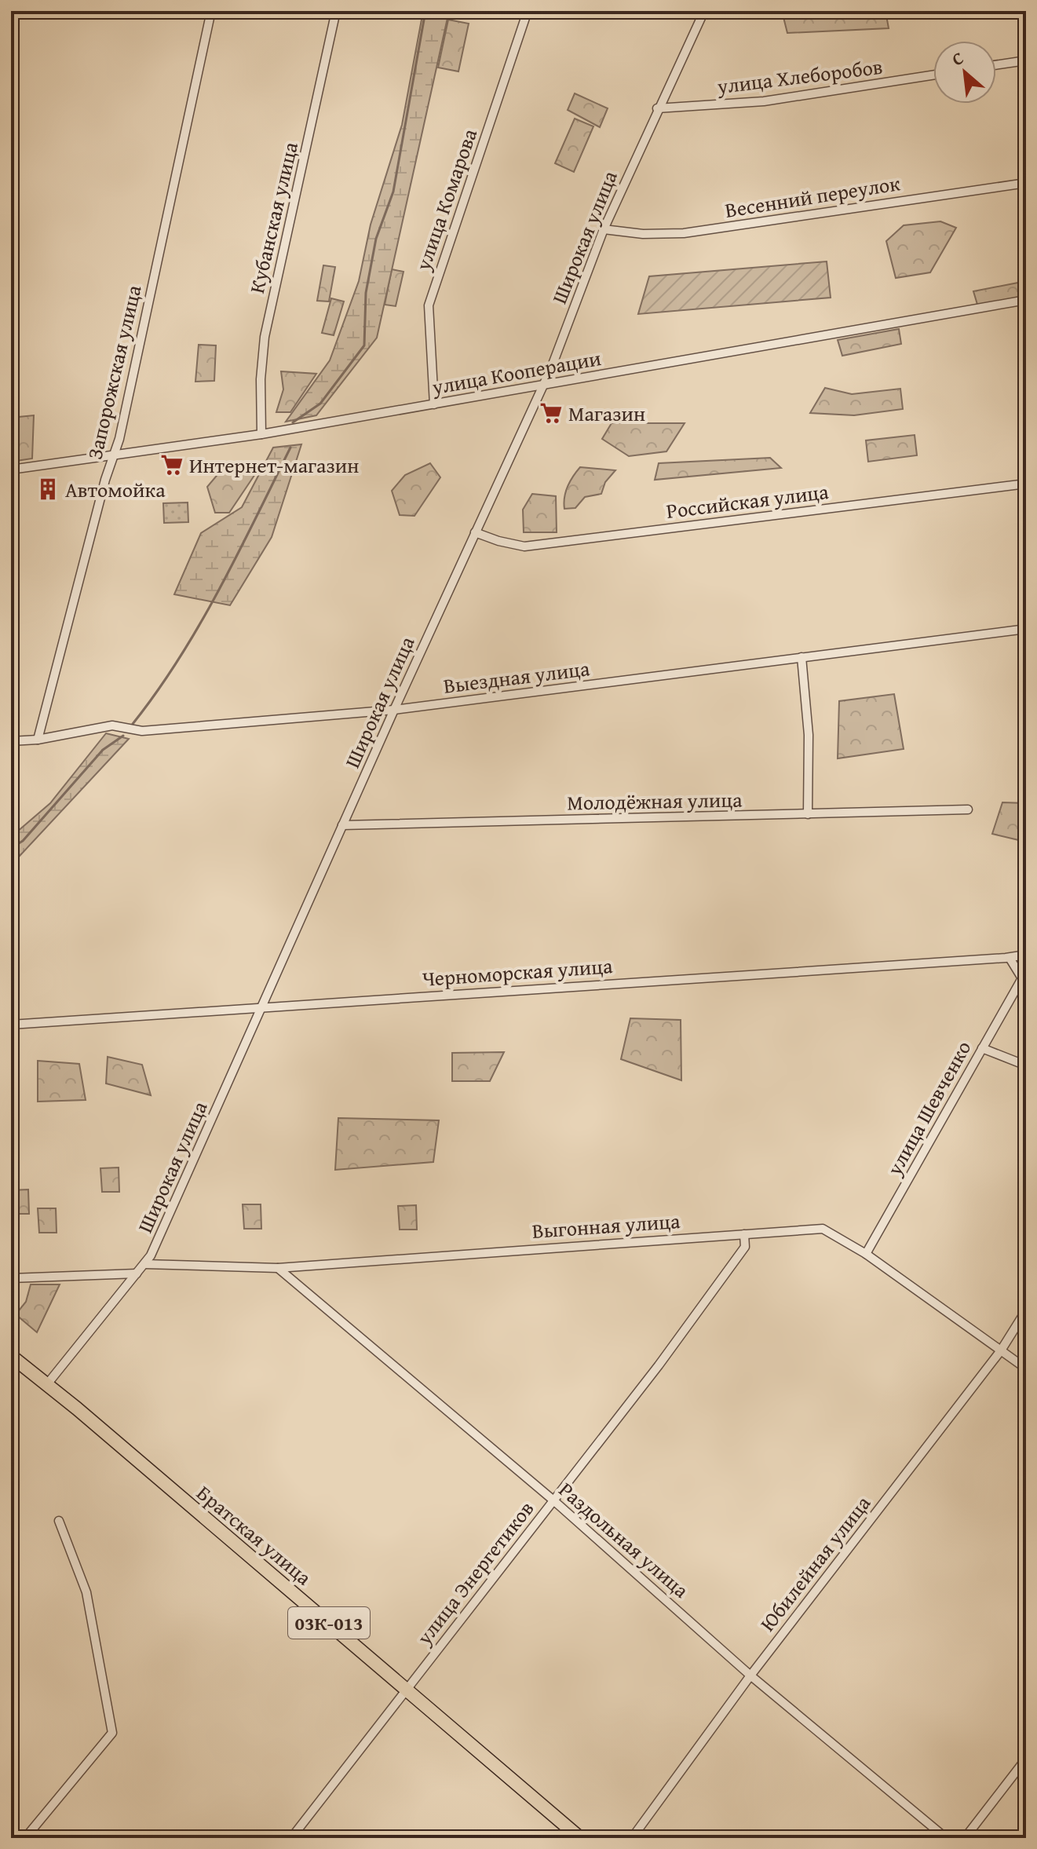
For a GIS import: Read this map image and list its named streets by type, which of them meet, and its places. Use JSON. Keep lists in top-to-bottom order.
{
  "streets": {
    "main road": ["Братская улица", "03К-013"],
    "street": [
      "улица Хлеборобов",
      "Весенний переулок",
      "улица Комарова",
      "Кубанская улица",
      "Широкая улица",
      "Запорожская улица",
      "улица Кооперации",
      "Российская улица",
      "Выездная улица",
      "Молодёжная улица",
      "Черноморская улица",
      "улица Шевченко",
      "Выгонная улица",
      "Раздольная улица",
      "Юбилейная улица",
      "улица Энергетиков"
    ]
  },
  "crossings": [
    ["улица Хлеборобов", "Широкая улица"],
    ["Весенний переулок", "Широкая улица"],
    ["улица Комарова", "улица Кооперации"],
    ["Кубанская улица", "улица Кооперации"],
    ["Широкая улица", "улица Кооперации"],
    ["Широкая улица", "Российская улица"],
    ["Широкая улица", "Выездная улица"],
    ["Широкая улица", "Молодёжная улица"],
    ["Широкая улица", "Черноморская улица"],
    ["Широкая улица", "Выгонная улица"],
    ["Широкая улица", "Братская улица"],
    ["Широкая улица", "03К-013"],
    ["Запорожская улица", "улица Кооперации"],
    ["Запорожская улица", "Выездная улица"],
    ["улица Шевченко", "Выгонная улица"],
    ["Выгонная улица", "Раздольная улица"],
    ["Выгонная улица", "Юбилейная улица"],
    ["Выгонная улица", "улица Энергетиков"],
    ["Братская улица", "улица Энергетиков"],
    ["Братская улица", "03К-013"],
    ["Раздольная улица", "Юбилейная улица"],
    ["Раздольная улица", "улица Энергетиков"]
  ],
  "places": {
    "supermarket": ["Магазин", "Интернет-магазин"],
    "building": ["Автомойка"]
  },
  "north": "top left"
}
